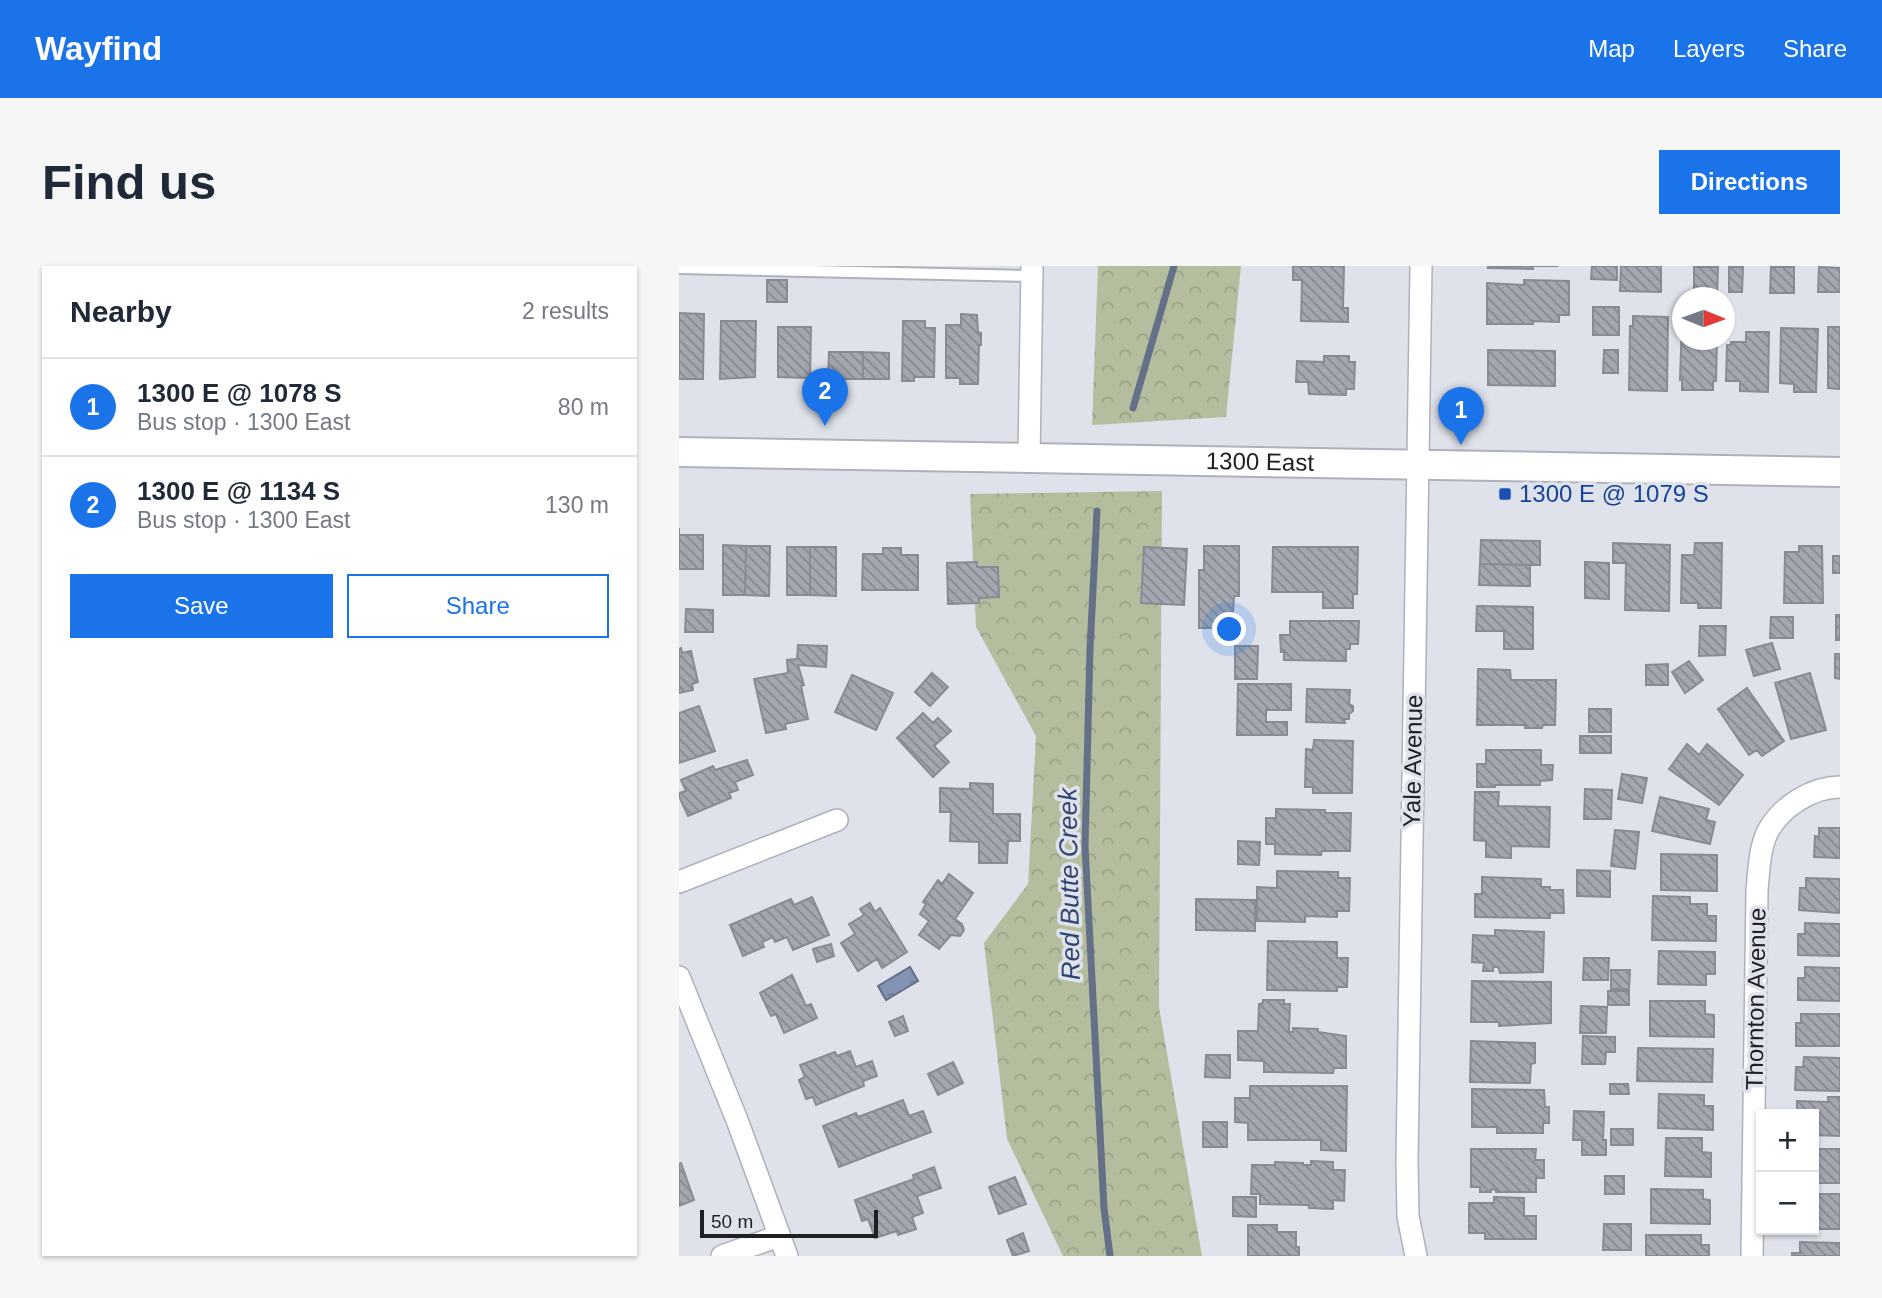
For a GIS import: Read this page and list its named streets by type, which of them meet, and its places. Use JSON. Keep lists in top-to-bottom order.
{
  "streets": {
    "main road": ["1300 East"],
    "street": ["Yale Avenue", "Thornton Avenue"]
  },
  "crossings": [
    ["1300 East", "Yale Avenue"]
  ],
  "water": ["Red Butte Creek"],
  "places": {
    "transit": ["1300 E @ 1079 S"]
  },
  "scale_bar": "50 m",
  "north": "right",
  "page": {
    "header": "Wayfind",
    "nav": ["Map", "Layers", "Share"],
    "buttons": [
      "Directions",
      ["Save", "Share"]
    ],
    "title": "Find us",
    "heading": ["Nearby", "2 results"],
    "list": [
      {
        "mark": "1",
        "name": "1300 E @ 1078 S",
        "note": "Bus stop · 1300 East",
        "value": "80 m"
      },
      {
        "mark": "2",
        "name": "1300 E @ 1134 S",
        "note": "Bus stop · 1300 East",
        "value": "130 m"
      }
    ],
    "pins": ["2", "1"],
    "map_buttons": ["+", "−"],
    "scale": "50 m"
  }
}
